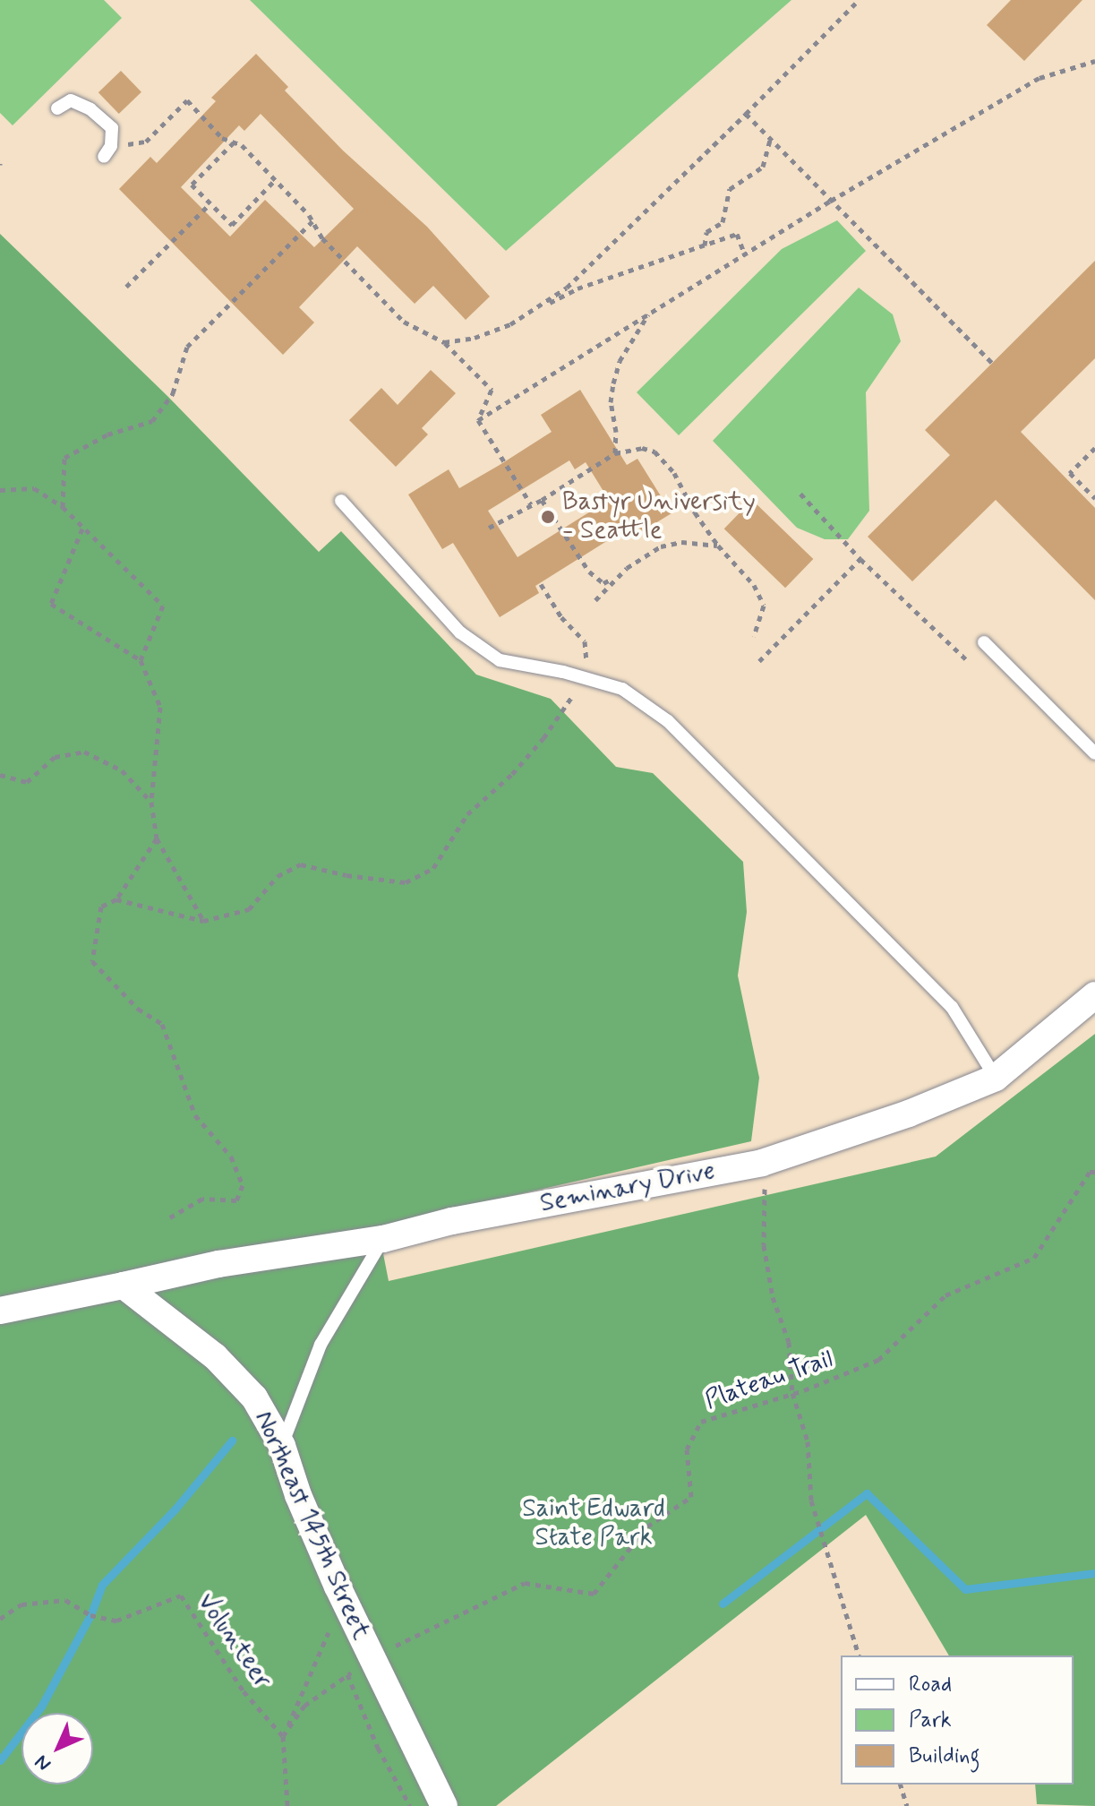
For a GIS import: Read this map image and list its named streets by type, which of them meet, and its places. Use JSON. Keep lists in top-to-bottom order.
{
  "streets": {
    "street": ["Seminary Drive", "Northeast 145th Street"],
    "path": ["Plateau Trail", "Volunteer"]
  },
  "crossings": [
    ["Seminary Drive", "Northeast 145th Street"],
    ["Plateau Trail", "Northeast 145th Street"]
  ],
  "parks": ["Saint Edward State Park"],
  "places": ["Bastyr University - Seattle"],
  "legend": ["Road", "Park", "Building"],
  "north": "bottom left"
}
